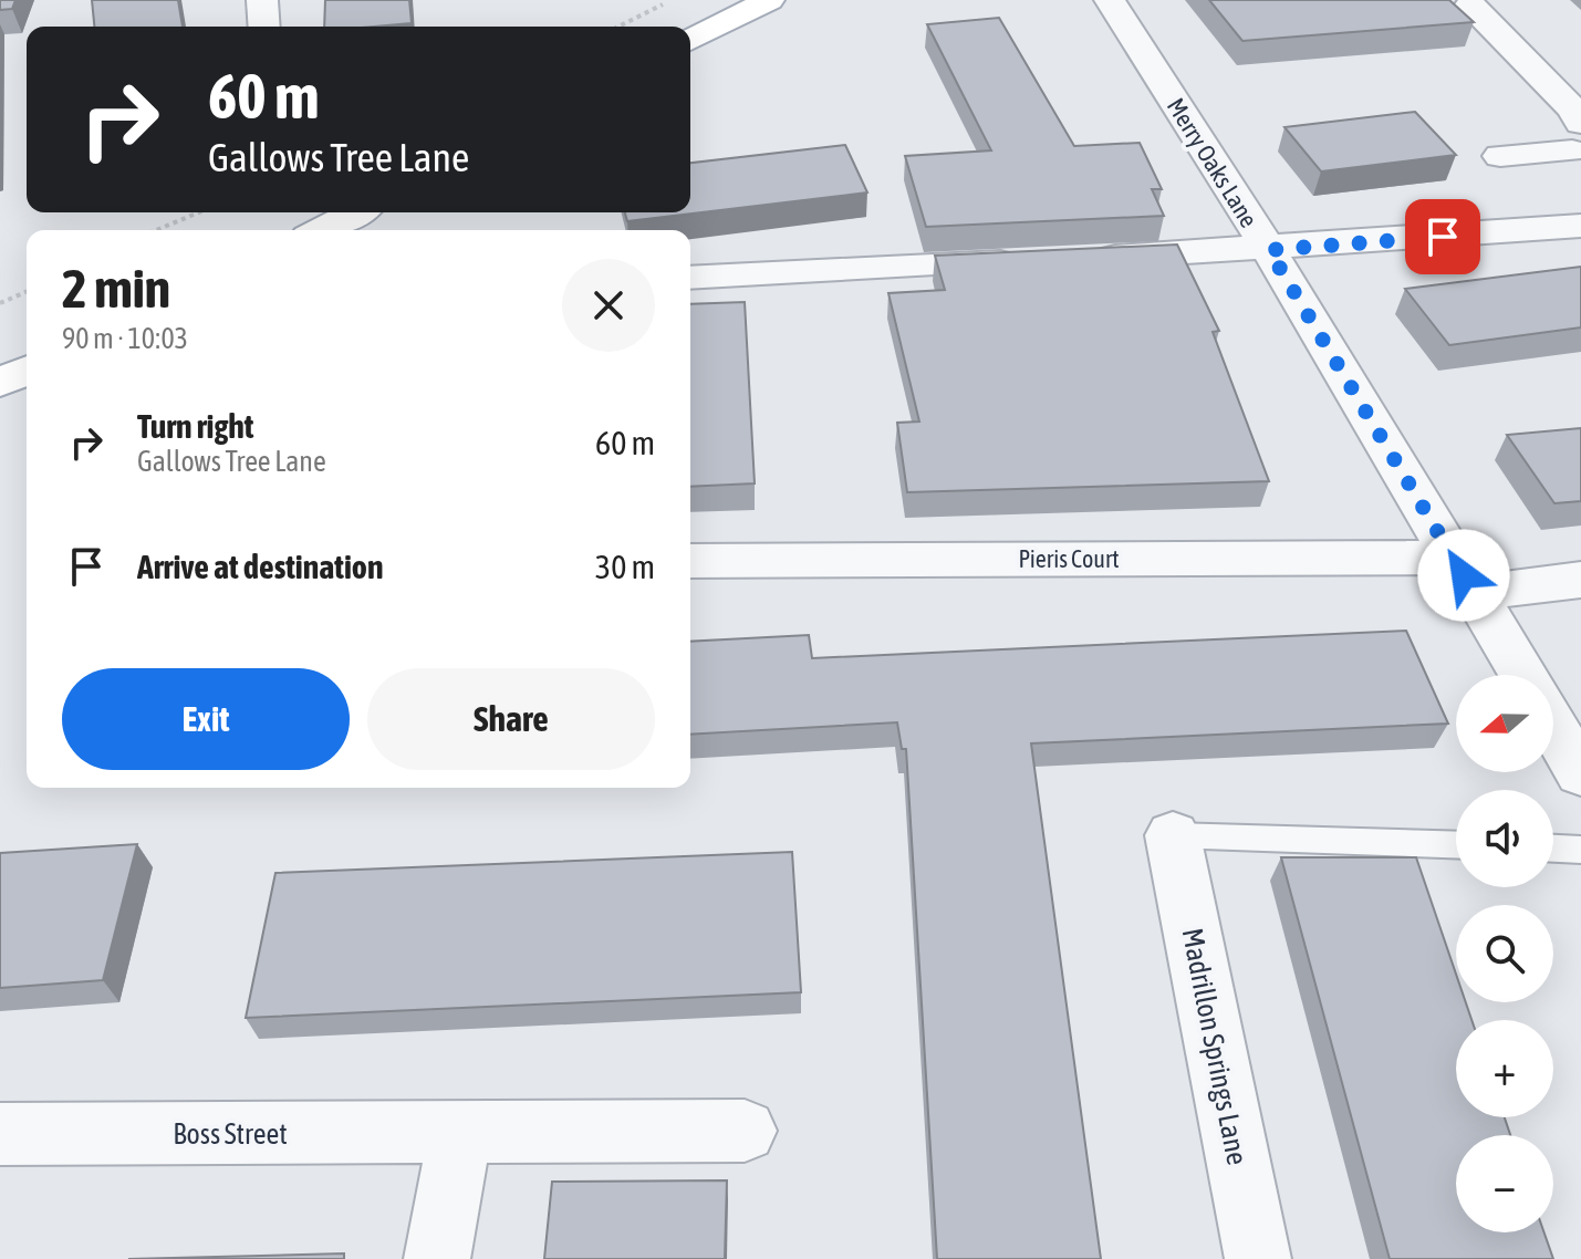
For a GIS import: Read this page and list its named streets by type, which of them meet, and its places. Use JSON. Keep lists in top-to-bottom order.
{
  "streets": {
    "street": [
      "Merry Oaks Lane",
      "Pieris Court",
      "Madrillon Springs Lane",
      "Boss Street"
    ]
  },
  "crossings": [
    ["Merry Oaks Lane", "Pieris Court"]
  ],
  "north": "left",
  "page": {
    "turn": ["60 m", "Gallows Tree Lane"],
    "heading": ["2 min", "90 m · 10:03"],
    "list": [
      {
        "name": "Turn right",
        "note": "Gallows Tree Lane",
        "value": "60 m"
      },
      {
        "name": "Arrive at destination",
        "value": "30 m"
      }
    ],
    "buttons": ["Exit", "Share"],
    "map_buttons": ["+", "−"]
  }
}
